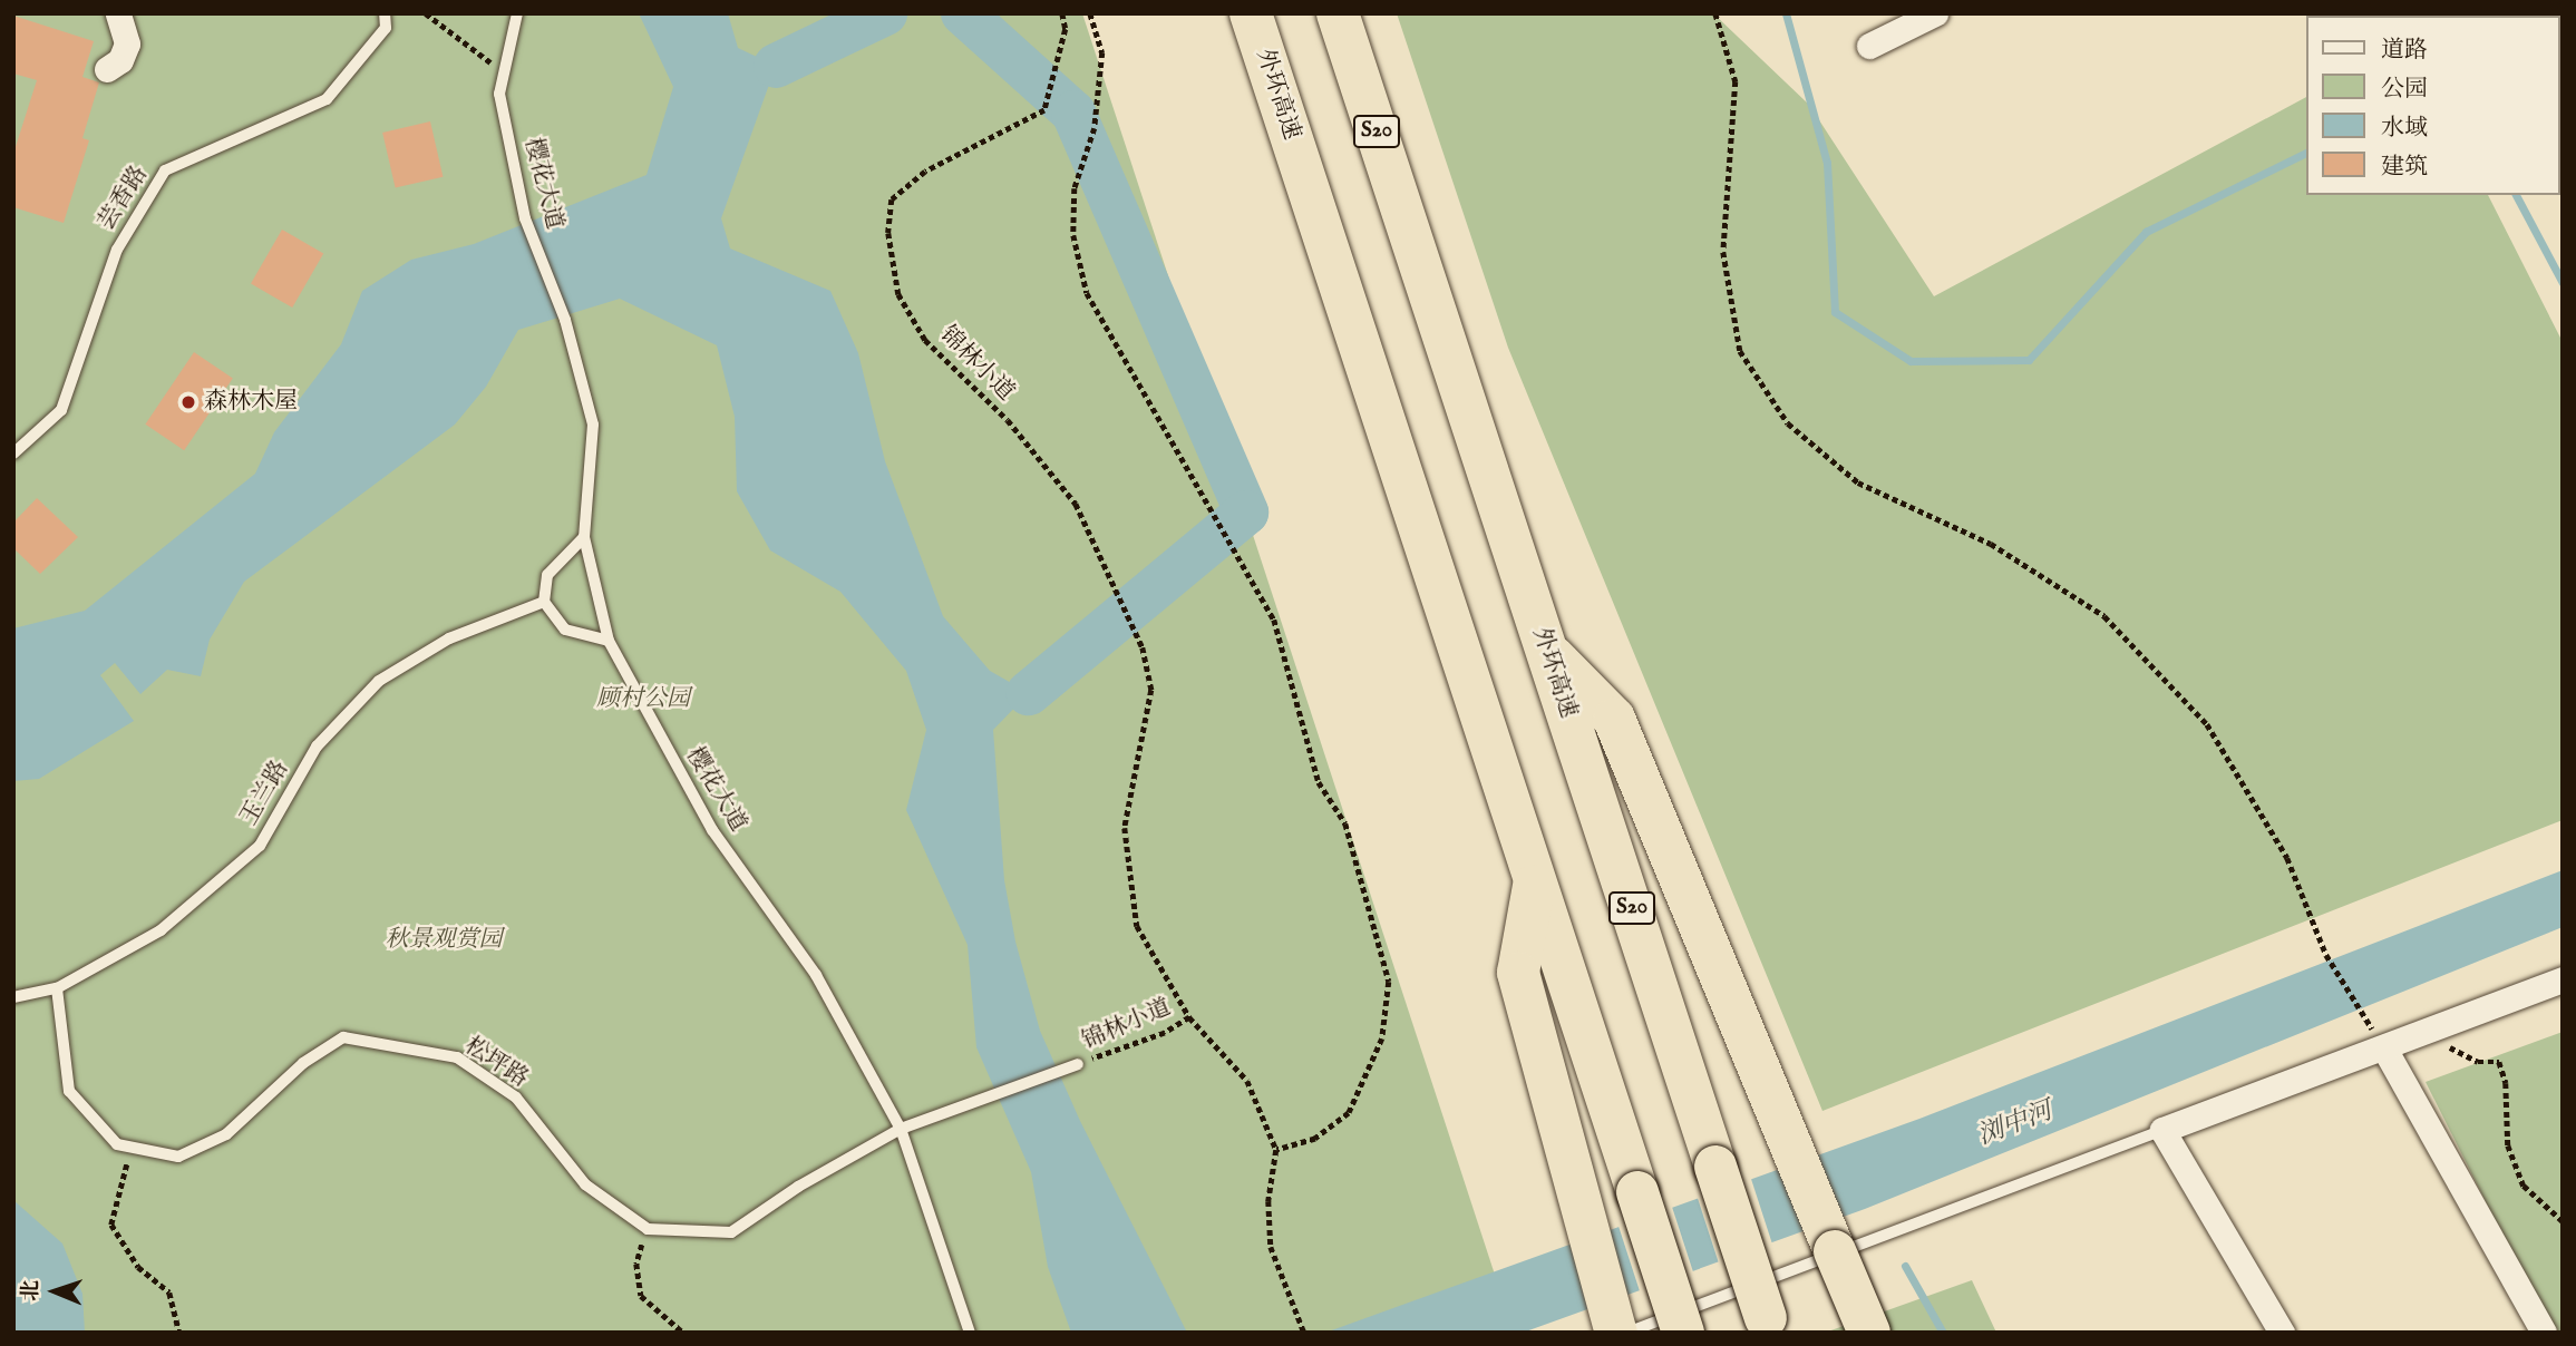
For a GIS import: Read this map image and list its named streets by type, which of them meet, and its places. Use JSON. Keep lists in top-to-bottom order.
{
  "streets": {
    "highway": ["外环高速", "S20"],
    "lane": [
      "樱花大道",
      "芸香路",
      "玉兰路",
      "松坪路"
    ],
    "path": ["锦林小道"]
  },
  "crossings": [
    ["玉兰路", "松坪路"]
  ],
  "water": ["浏中河"],
  "parks": ["顾村公园", "秋景观赏园"],
  "places": ["森林木屋"],
  "legend": [
    "道路",
    "公园",
    "水域",
    "建筑"
  ],
  "north": "left"
}
